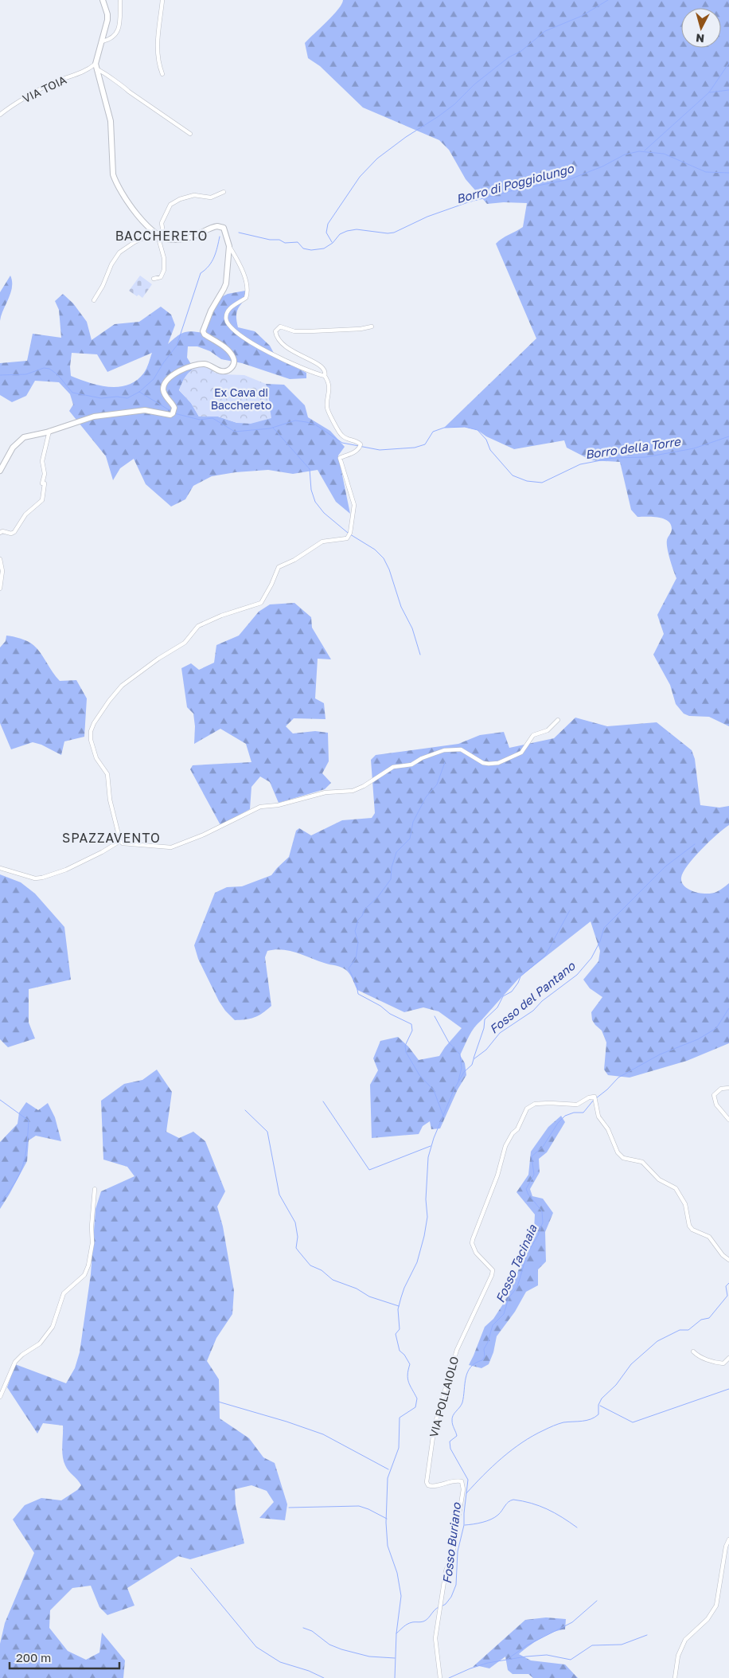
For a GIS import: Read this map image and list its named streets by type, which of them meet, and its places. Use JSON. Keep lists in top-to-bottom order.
{
  "streets": {
    "street": ["VIA TOIA", "VIA POLLAIOLO"]
  },
  "districts": ["BACCHERETO", "SPAZZAVENTO"],
  "water": [
    "Borro di Poggiolungo",
    "Borro della Torre",
    "Fosso del Pantano",
    "Fosso Tacinaia",
    "Fosso Buriano"
  ],
  "parks": ["Ex Cava di Bacchereto"],
  "scale_bar": "200 m",
  "north": "bottom"
}
